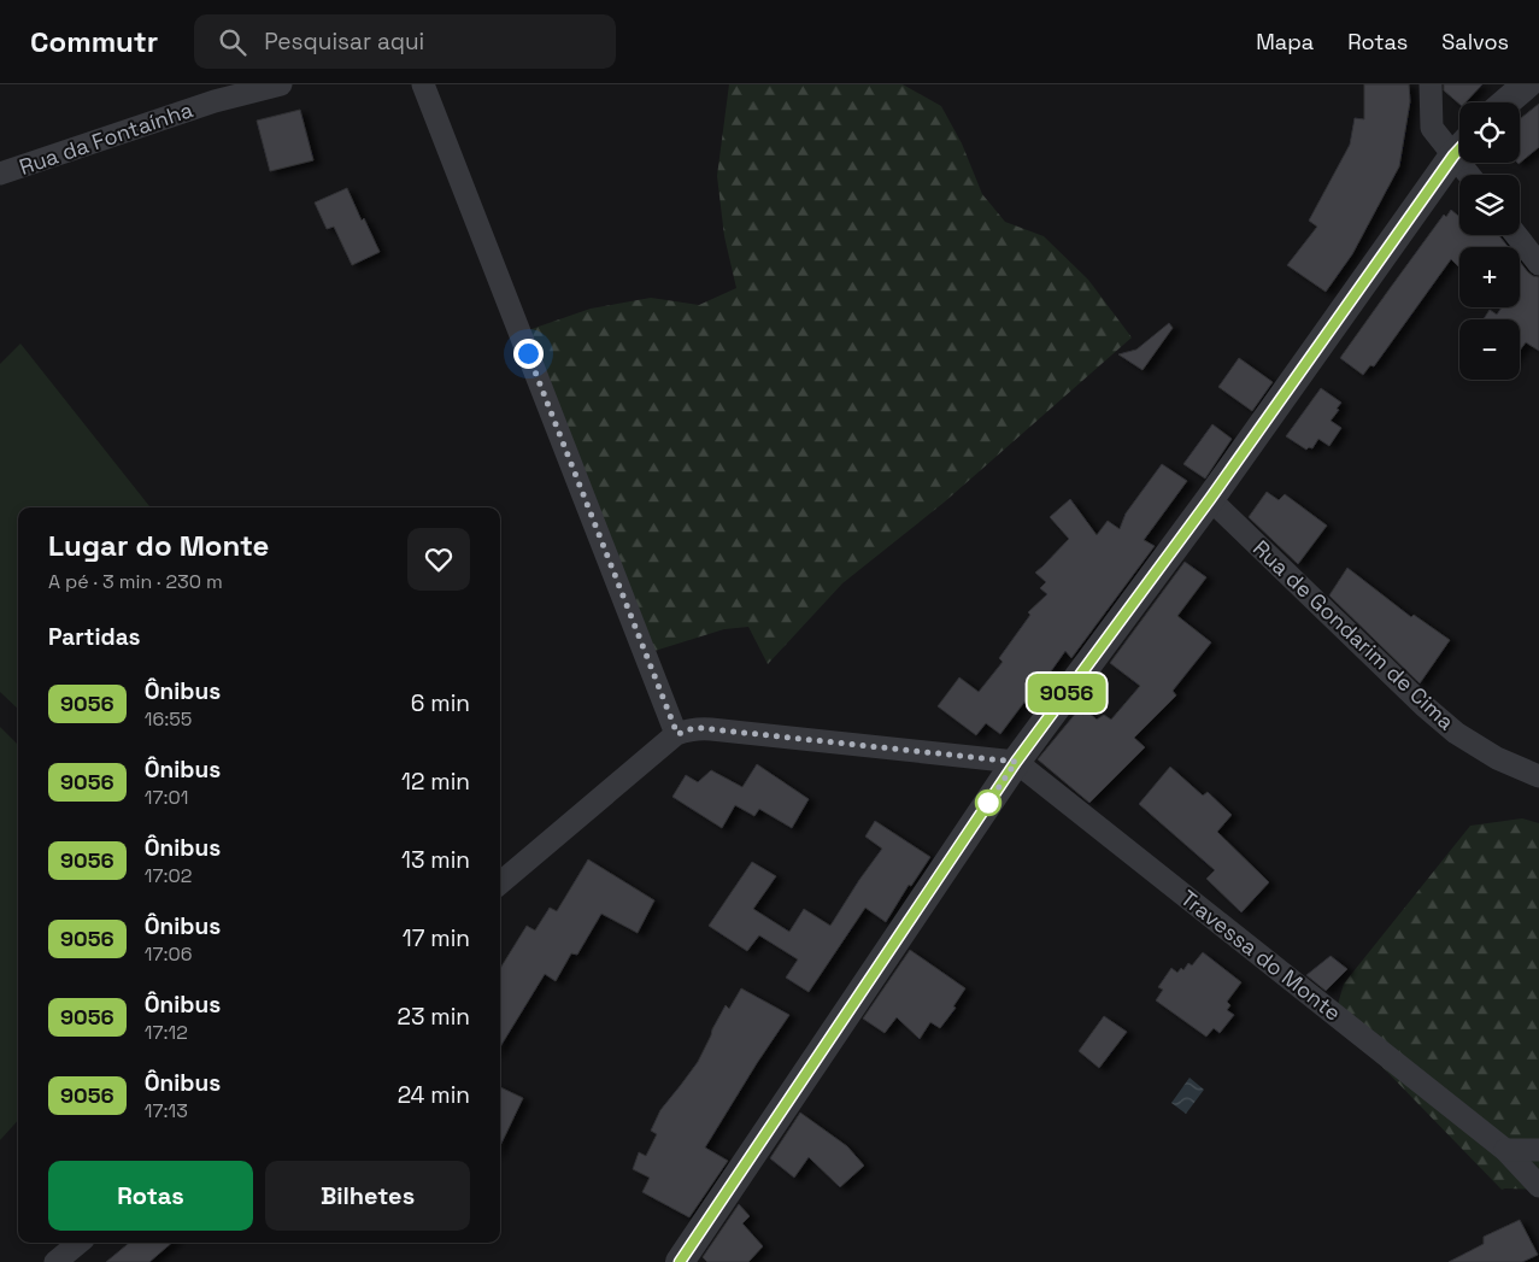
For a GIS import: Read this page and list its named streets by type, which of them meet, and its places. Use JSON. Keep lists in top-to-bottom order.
{
  "streets": {
    "street": ["Rua da Fontaínha", "Rua de Gondarim de Cima", "Travessa do Monte"]
  },
  "lines": ["bus line 9056"],
  "page": {
    "header": "Commutr",
    "search": "Pesquisar aqui",
    "nav": ["Mapa", "Rotas", "Salvos"],
    "on_map": "9056",
    "map_buttons": ["+", "−"],
    "heading": [
      ["Lugar do Monte", "A pé · 3 min · 230 m"],
      "Partidas"
    ],
    "list": [
      {
        "mark": "9056",
        "name": "Ônibus",
        "note": "16:55",
        "value": "6 min"
      },
      {
        "mark": "9056",
        "name": "Ônibus",
        "note": "17:01",
        "value": "12 min"
      },
      {
        "mark": "9056",
        "name": "Ônibus",
        "note": "17:02",
        "value": "13 min"
      },
      {
        "mark": "9056",
        "name": "Ônibus",
        "note": "17:06",
        "value": "17 min"
      },
      {
        "mark": "9056",
        "name": "Ônibus",
        "note": "17:12",
        "value": "23 min"
      },
      {
        "mark": "9056",
        "name": "Ônibus",
        "note": "17:13",
        "value": "24 min"
      }
    ],
    "buttons": ["Rotas", "Bilhetes"]
  }
}
